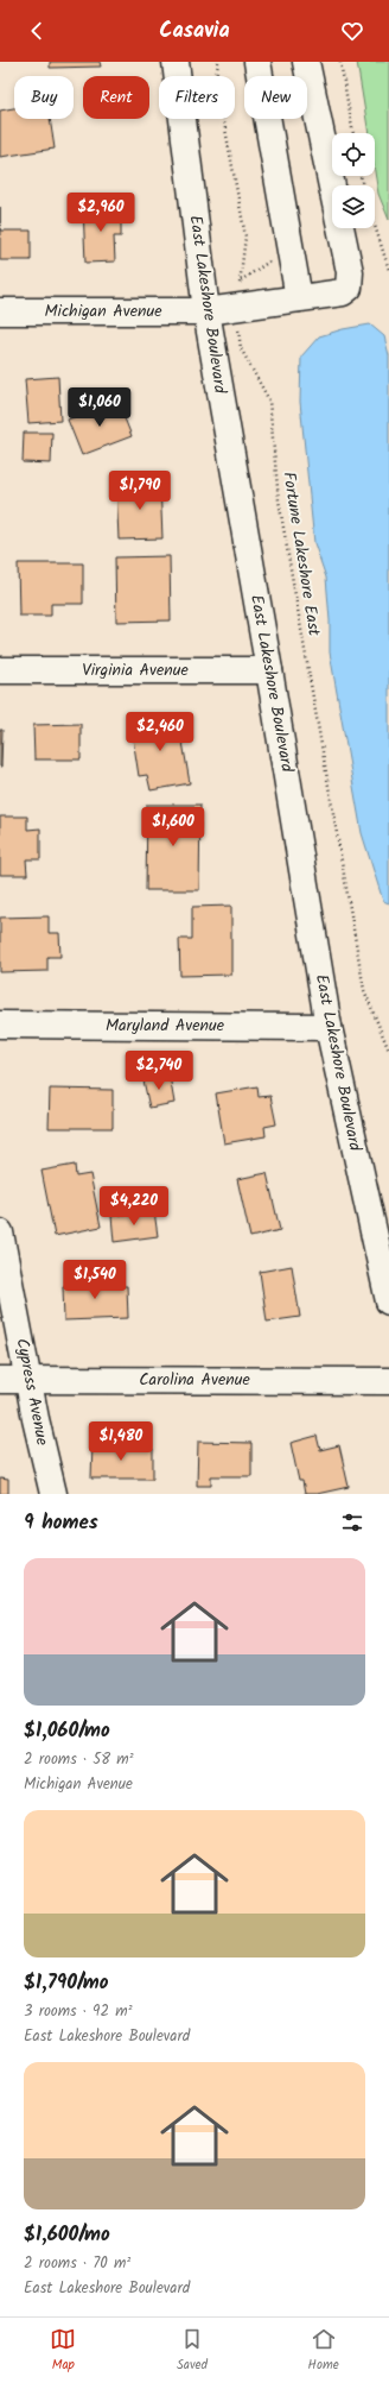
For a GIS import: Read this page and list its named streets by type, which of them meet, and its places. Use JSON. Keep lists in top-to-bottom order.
{
  "streets": {
    "street": [
      "East Lakeshore Boulevard",
      "Michigan Avenue",
      "Virginia Avenue",
      "Maryland Avenue",
      "Carolina Avenue",
      "Cypress Avenue"
    ],
    "path": ["Fortune Lakeshore East"]
  },
  "crossings": [
    ["East Lakeshore Boulevard", "Michigan Avenue"],
    ["East Lakeshore Boulevard", "Virginia Avenue"],
    ["East Lakeshore Boulevard", "Maryland Avenue"],
    ["Michigan Avenue", "Fortune Lakeshore East"],
    ["Carolina Avenue", "Cypress Avenue"]
  ],
  "page": {
    "header": "Casavia",
    "chip": [
      "Buy",
      "Rent",
      "Filters",
      "New"
    ],
    "price": [
      "$2,960",
      "$1,060",
      "$1,790",
      "$2,460",
      "$1,600",
      "$2,740",
      "$4,220",
      "$1,540",
      "$1,480"
    ],
    "heading": "9 homes",
    "list": [
      {
        "name": "$1,060/mo",
        "note": "2 rooms · 58 m² · Michigan Avenue"
      },
      {
        "name": "$1,790/mo",
        "note": "3 rooms · 92 m² · East Lakeshore Boulevard"
      },
      {
        "name": "$1,600/mo",
        "note": "2 rooms · 70 m² · East Lakeshore Boulevard"
      }
    ],
    "tabs": ["Map", "Saved", "Home"]
  }
}
